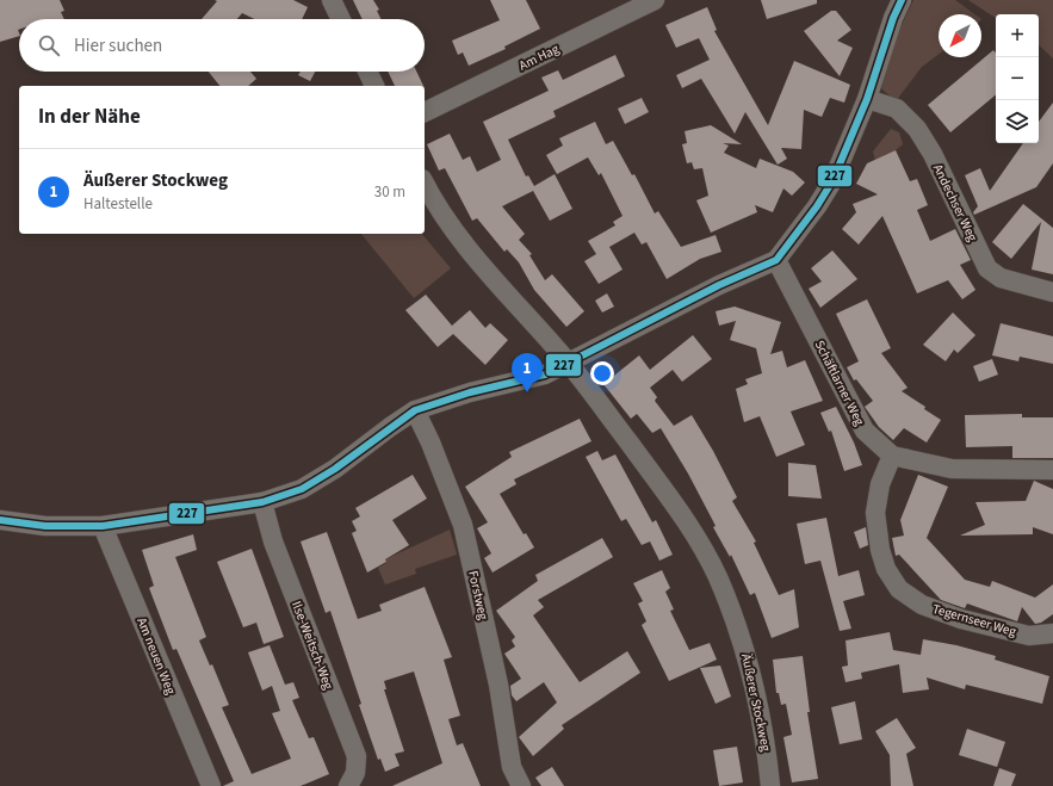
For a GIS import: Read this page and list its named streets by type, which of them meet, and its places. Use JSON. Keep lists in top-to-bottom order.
{
  "streets": {
    "street": [
      "Am Hag",
      "Andechser Weg",
      "Schäftlarner Weg",
      "Forstweg",
      "Tegernseer Weg",
      "Ilse-Weitsch-Weg",
      "Am neuen Weg",
      "Äußerer Stockweg"
    ]
  },
  "crossings": [
    ["Schäftlarner Weg", "Tegernseer Weg"]
  ],
  "lines": ["transit line 227"],
  "north": "bottom left",
  "page": {
    "map_buttons": ["+", "−"],
    "search": "Hier suchen",
    "heading": "In der Nähe",
    "list": [
      {
        "mark": "1",
        "name": "Äußerer Stockweg",
        "note": "Haltestelle",
        "value": "30 m"
      }
    ],
    "pins": "1"
  }
}
